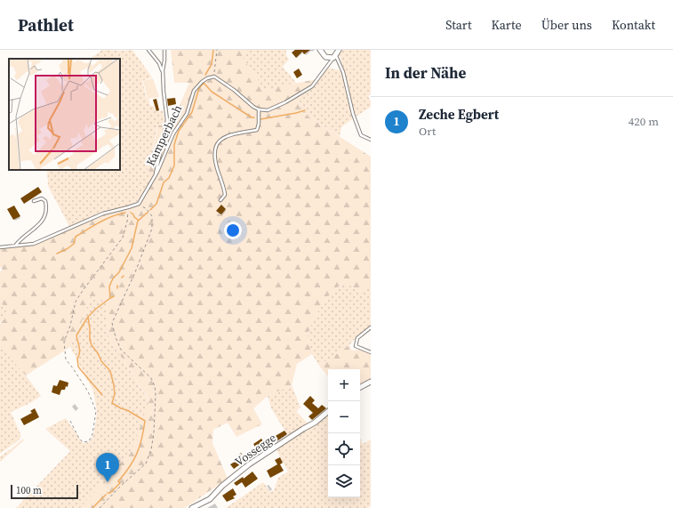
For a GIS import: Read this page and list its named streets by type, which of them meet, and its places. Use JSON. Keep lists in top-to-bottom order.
{
  "streets": {
    "street": ["Vossegge"],
    "lane": ["Kamperbach"]
  },
  "scale_bar": "100 m",
  "page": {
    "header": "Pathlet",
    "nav": [
      "Start",
      "Karte",
      "Über uns",
      "Kontakt"
    ],
    "heading": "In der Nähe",
    "list": [
      {
        "mark": "1",
        "name": "Zeche Egbert",
        "note": "Ort",
        "value": "420 m"
      }
    ],
    "map_buttons": ["+", "−"],
    "pins": "1",
    "scale": "100 m"
  }
}
